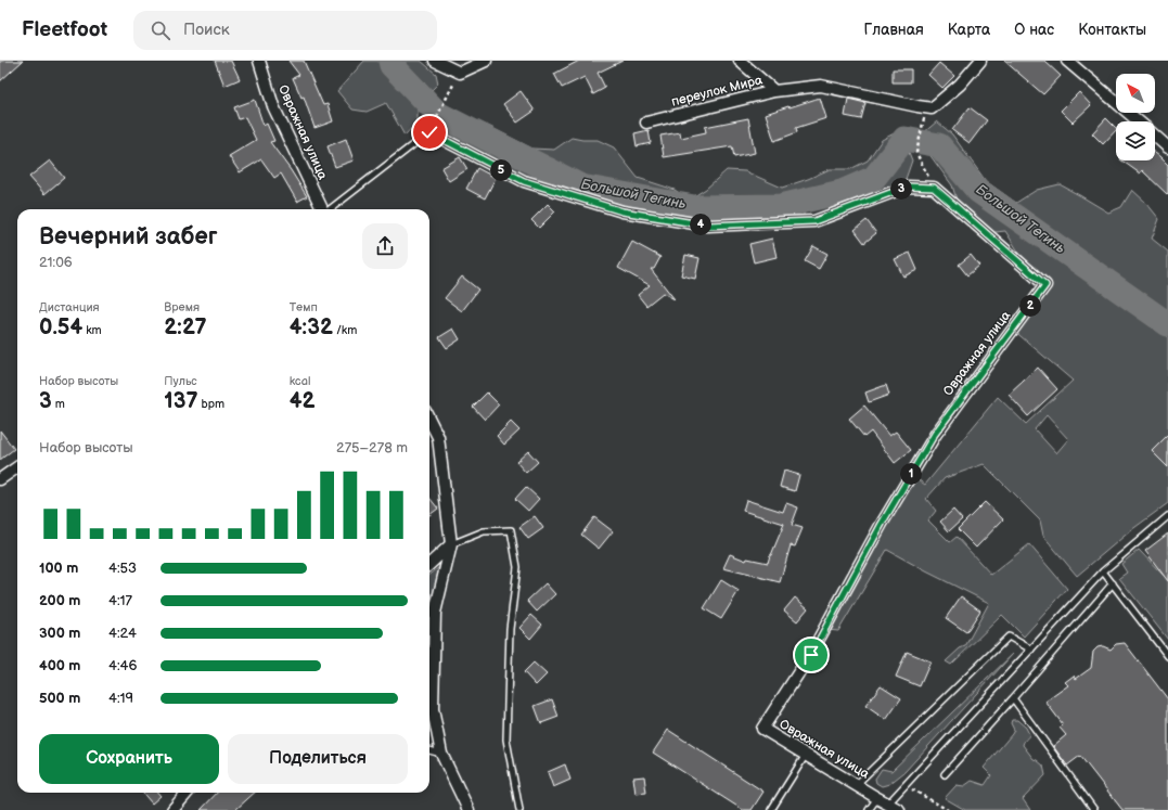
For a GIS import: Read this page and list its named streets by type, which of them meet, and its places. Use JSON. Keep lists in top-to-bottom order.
{
  "streets": {
    "street": ["переулок Мира", "Овражная улица"]
  },
  "water": ["Большой Тегинь"],
  "north": "top left",
  "page": {
    "header": "Fleetfoot",
    "search": "Поиск",
    "nav": [
      "Главная",
      "Карта",
      "О нас",
      "Контакты"
    ],
    "pins": [
      "5",
      "3",
      "4",
      "2",
      "1"
    ],
    "heading": ["Вечерний забег", "21:06"],
    "stats": [
      ["Дистанция", "0.54 km"],
      ["Время", "2:27"],
      ["Темп", "4:32 /km"],
      ["Набор высоты", "3 m"],
      ["Пульс", "137 bpm"],
      ["kcal", "42"]
    ],
    "chart": ["Набор высоты", "275–278 m"],
    "list": [
      {
        "name": "100 m",
        "note": "4:53"
      },
      {
        "name": "200 m",
        "note": "4:17"
      },
      {
        "name": "300 m",
        "note": "4:24"
      },
      {
        "name": "400 m",
        "note": "4:46"
      },
      {
        "name": "500 m",
        "note": "4:19"
      }
    ],
    "buttons": ["Сохранить", "Поделиться"]
  }
}
